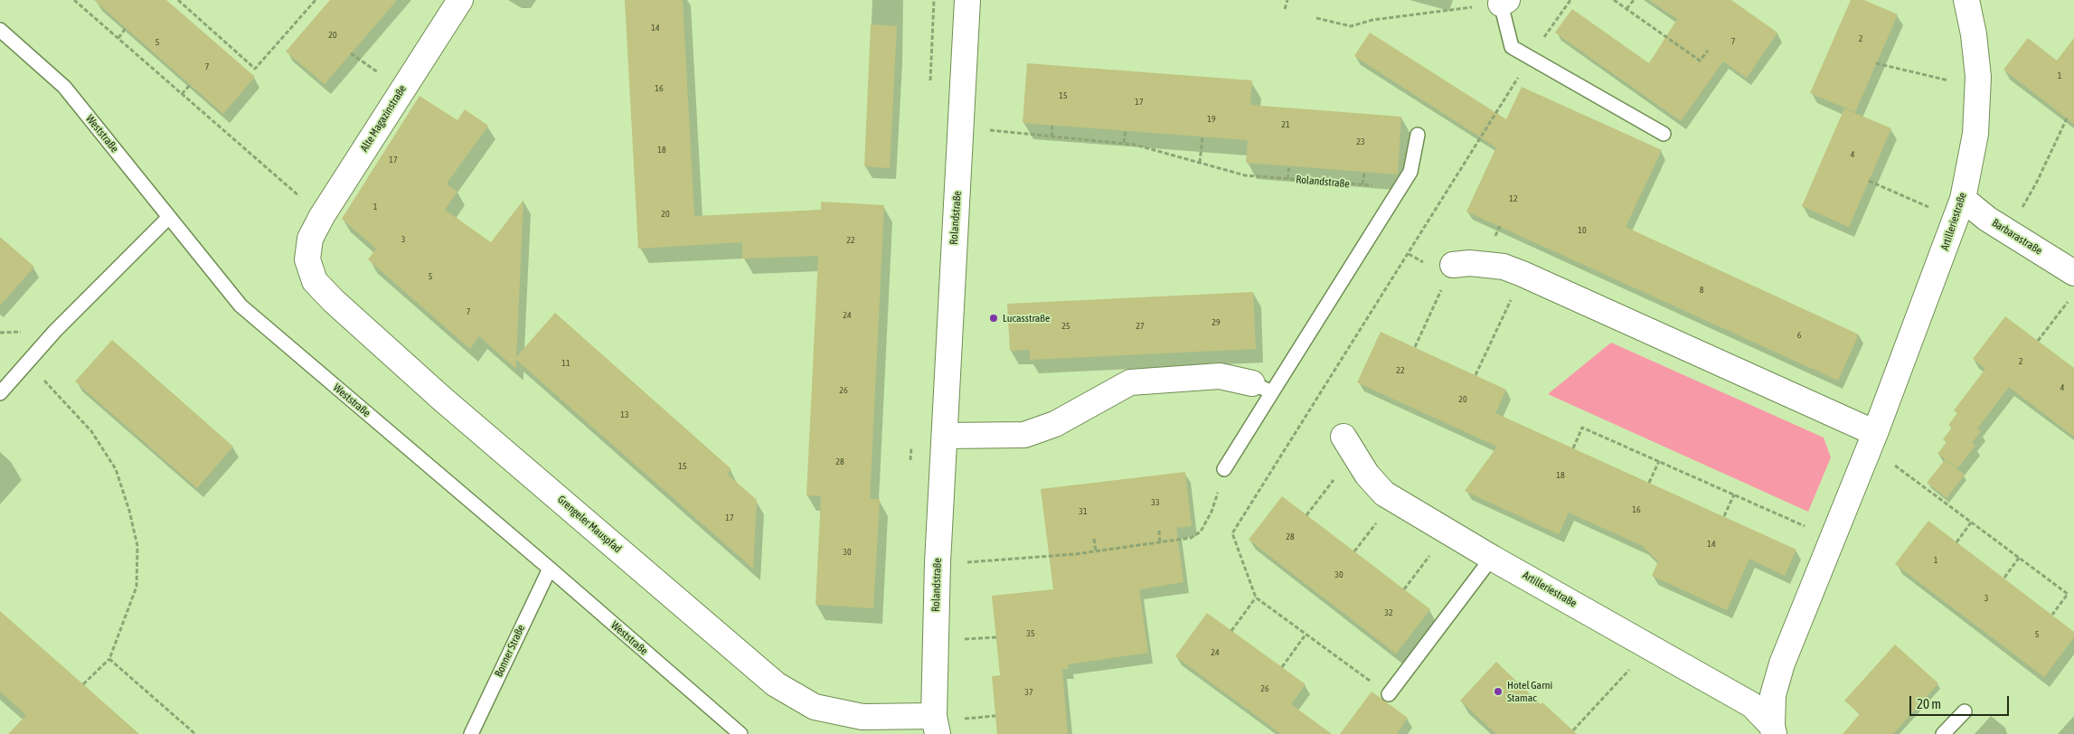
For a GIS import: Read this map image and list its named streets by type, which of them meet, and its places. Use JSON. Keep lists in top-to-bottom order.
{
  "streets": {
    "street": [
      "Alte Magazinstraße",
      "Rolandstraße",
      "Artilleriestraße",
      "Barbarastraße",
      "Grengeler Mauspfad"
    ],
    "lane": ["Weststraße", "Bonner Straße"]
  },
  "crossings": [
    ["Alte Magazinstraße", "Grengeler Mauspfad"],
    ["Weststraße", "Bonner Straße"],
    ["Rolandstraße", "Grengeler Mauspfad"],
    ["Artilleriestraße", "Barbarastraße"]
  ],
  "places": ["Lucasstraße", "Hotel Garni Stamac"],
  "house_numbers": [
    "14",
    "20",
    "2",
    "7",
    "5",
    "7",
    "1",
    "16",
    "15",
    "17",
    "19",
    "21",
    "23",
    "18",
    "4",
    "17",
    "12",
    "1",
    "20",
    "10",
    "3",
    "22",
    "5",
    "8",
    "7",
    "24",
    "29",
    "25",
    "27",
    "6",
    "2",
    "11",
    "22",
    "4",
    "26",
    "20",
    "13",
    "28",
    "15",
    "18",
    "33",
    "16",
    "31",
    "17",
    "28",
    "14",
    "30",
    "1",
    "30",
    "3",
    "32",
    "35",
    "5",
    "24",
    "26",
    "37"
  ],
  "scale_bar": "20 m"
}
